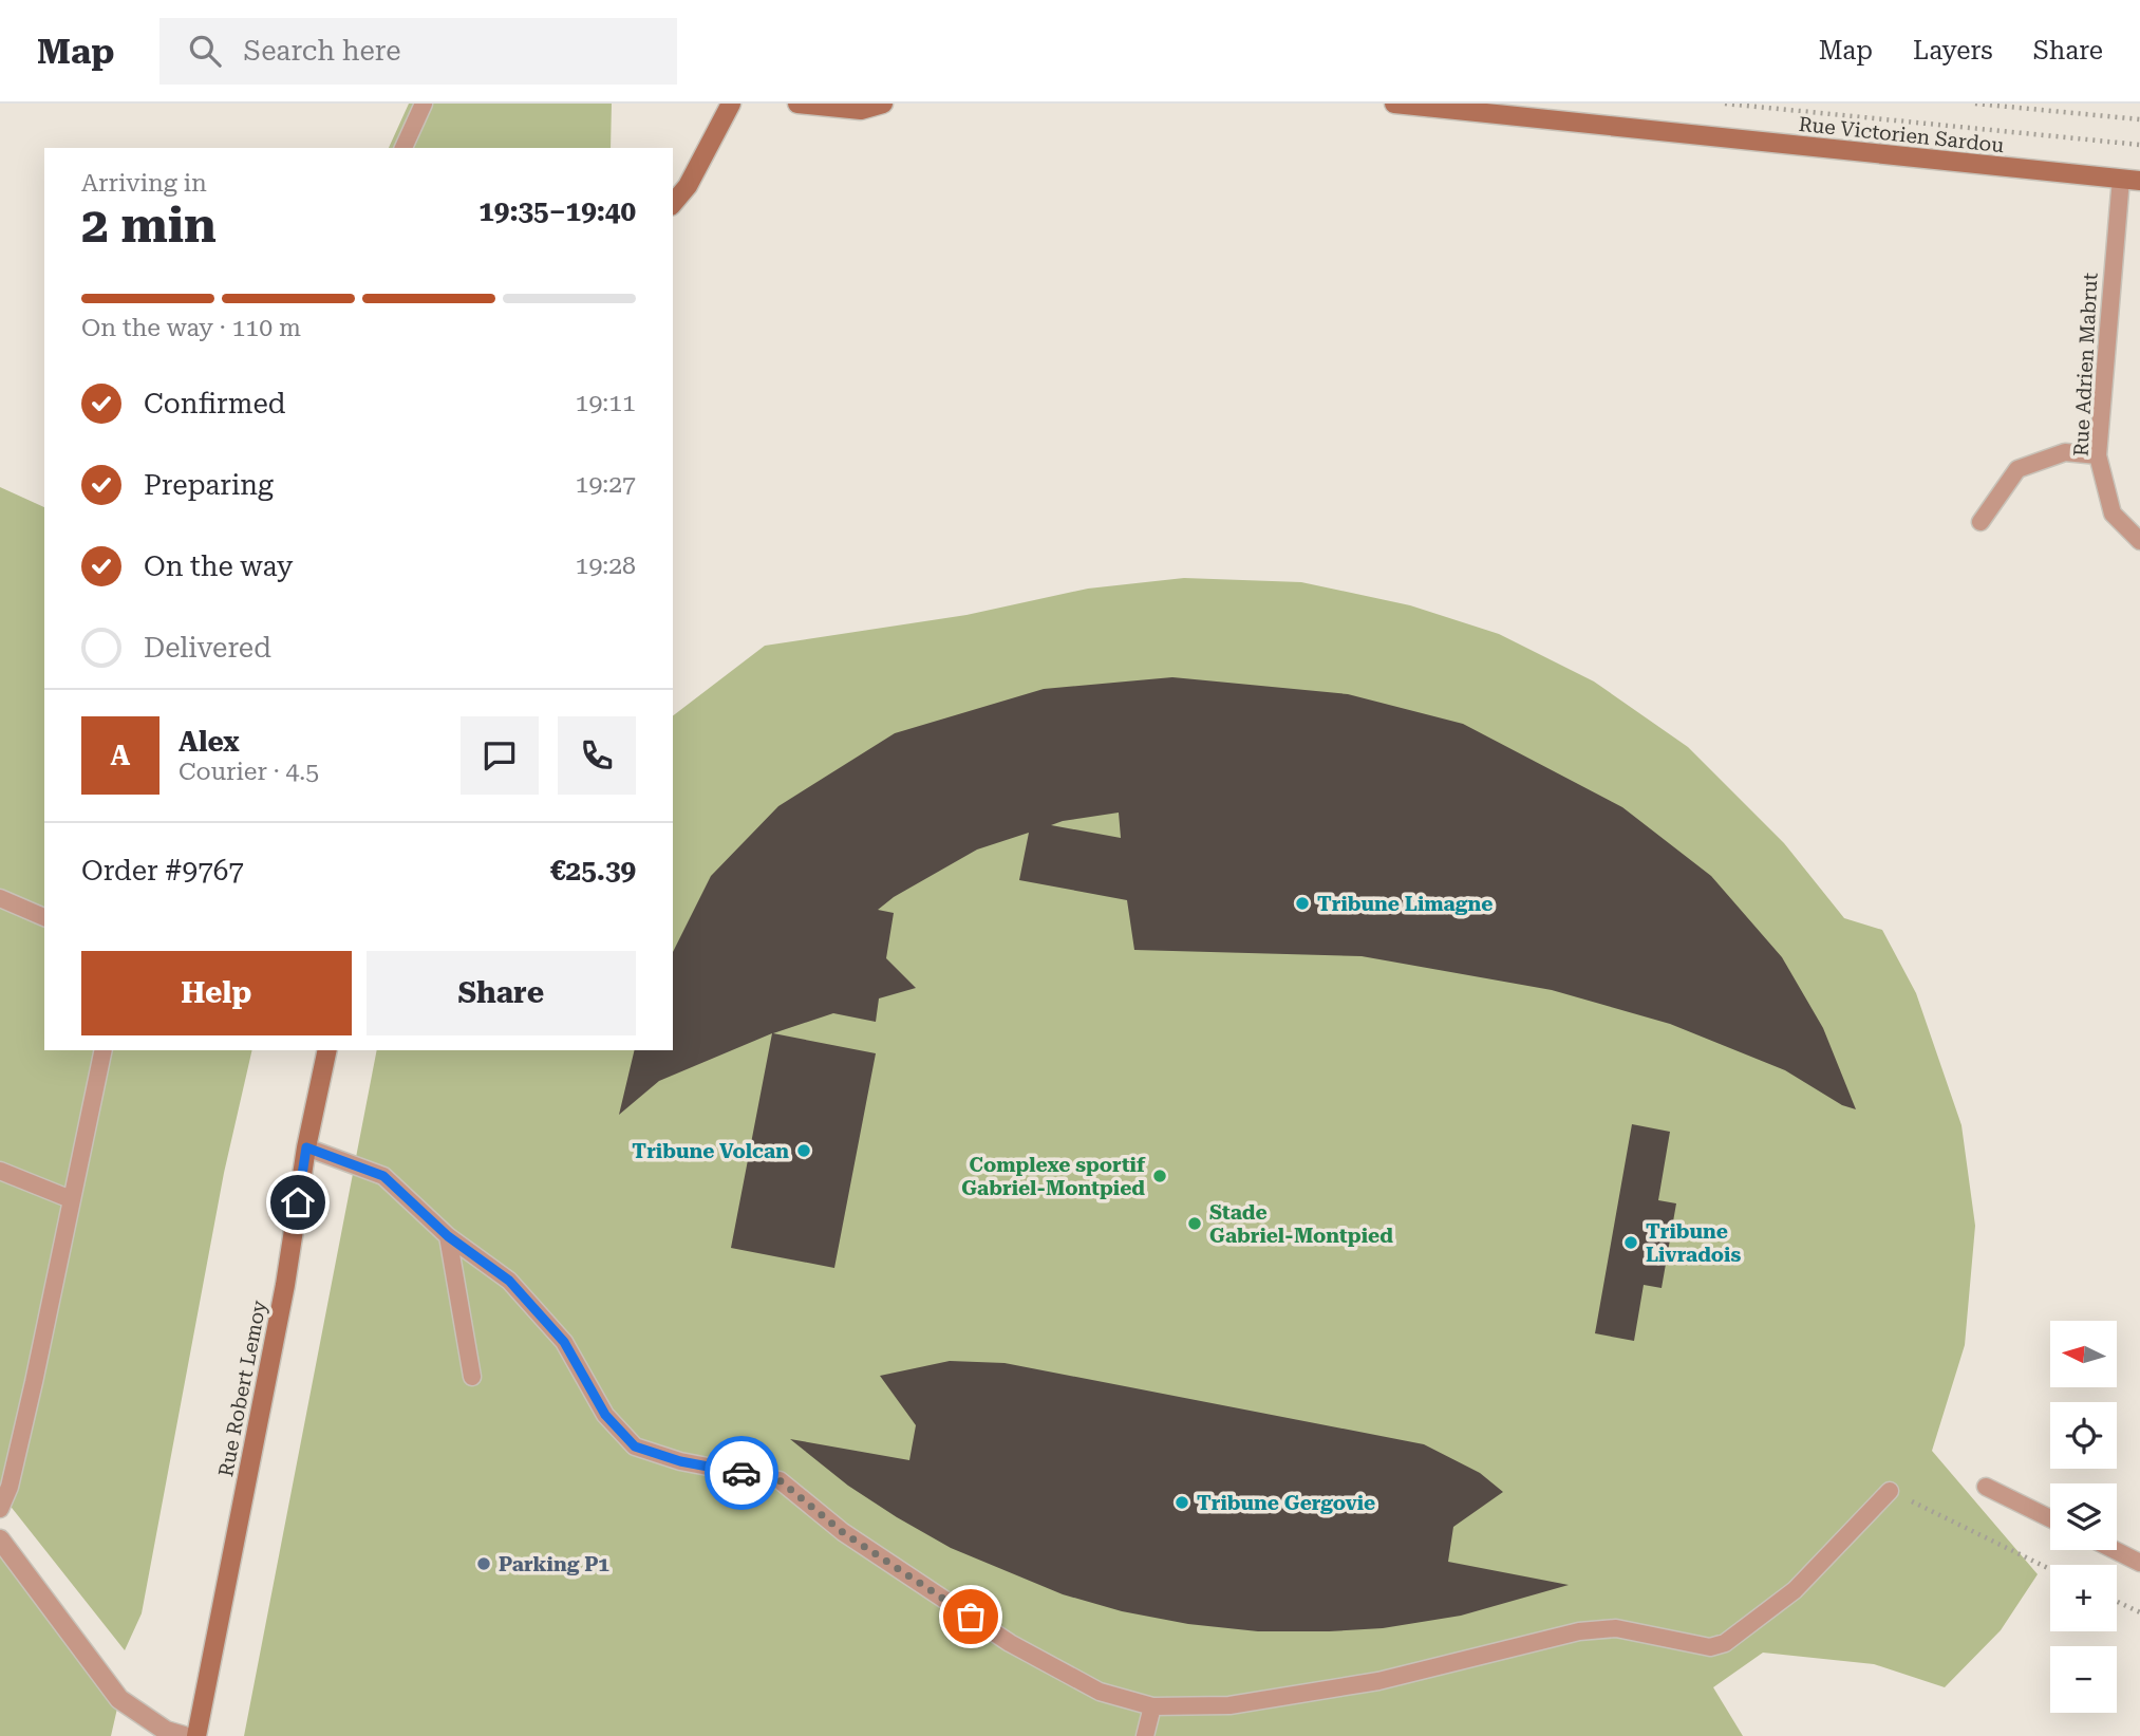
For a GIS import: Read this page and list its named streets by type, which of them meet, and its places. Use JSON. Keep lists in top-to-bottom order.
{
  "streets": {
    "main road": ["Rue Victorien Sardou", "Rue Robert Lemoy"],
    "lane": ["Rue Adrien Mabrut"]
  },
  "crossings": [
    ["Rue Victorien Sardou", "Rue Adrien Mabrut"]
  ],
  "places": [
    "Tribune Limagne",
    "Tribune Volcan",
    "Complexe sportif Gabriel-Montpied",
    "Stade Gabriel-Montpied",
    "Tribune Livradois",
    "Tribune Gergovie",
    "Parking P1"
  ],
  "north": "left",
  "page": {
    "header": "Map",
    "search": "Search here",
    "nav": ["Map", "Layers", "Share"],
    "heading": ["2 min", "Arriving in", "19:35–19:40"],
    "panel": [
      "Alex",
      "Courier · 4.5",
      "Order #9767",
      "€25.39"
    ],
    "bar": "On the way · 110 m",
    "list": [
      ["Confirmed", "19:11"],
      ["Preparing", "19:27"],
      ["On the way", "19:28"],
      "Delivered"
    ],
    "round": "A",
    "buttons": ["Help", "Share"],
    "map_buttons": ["+", "−"]
  }
}
